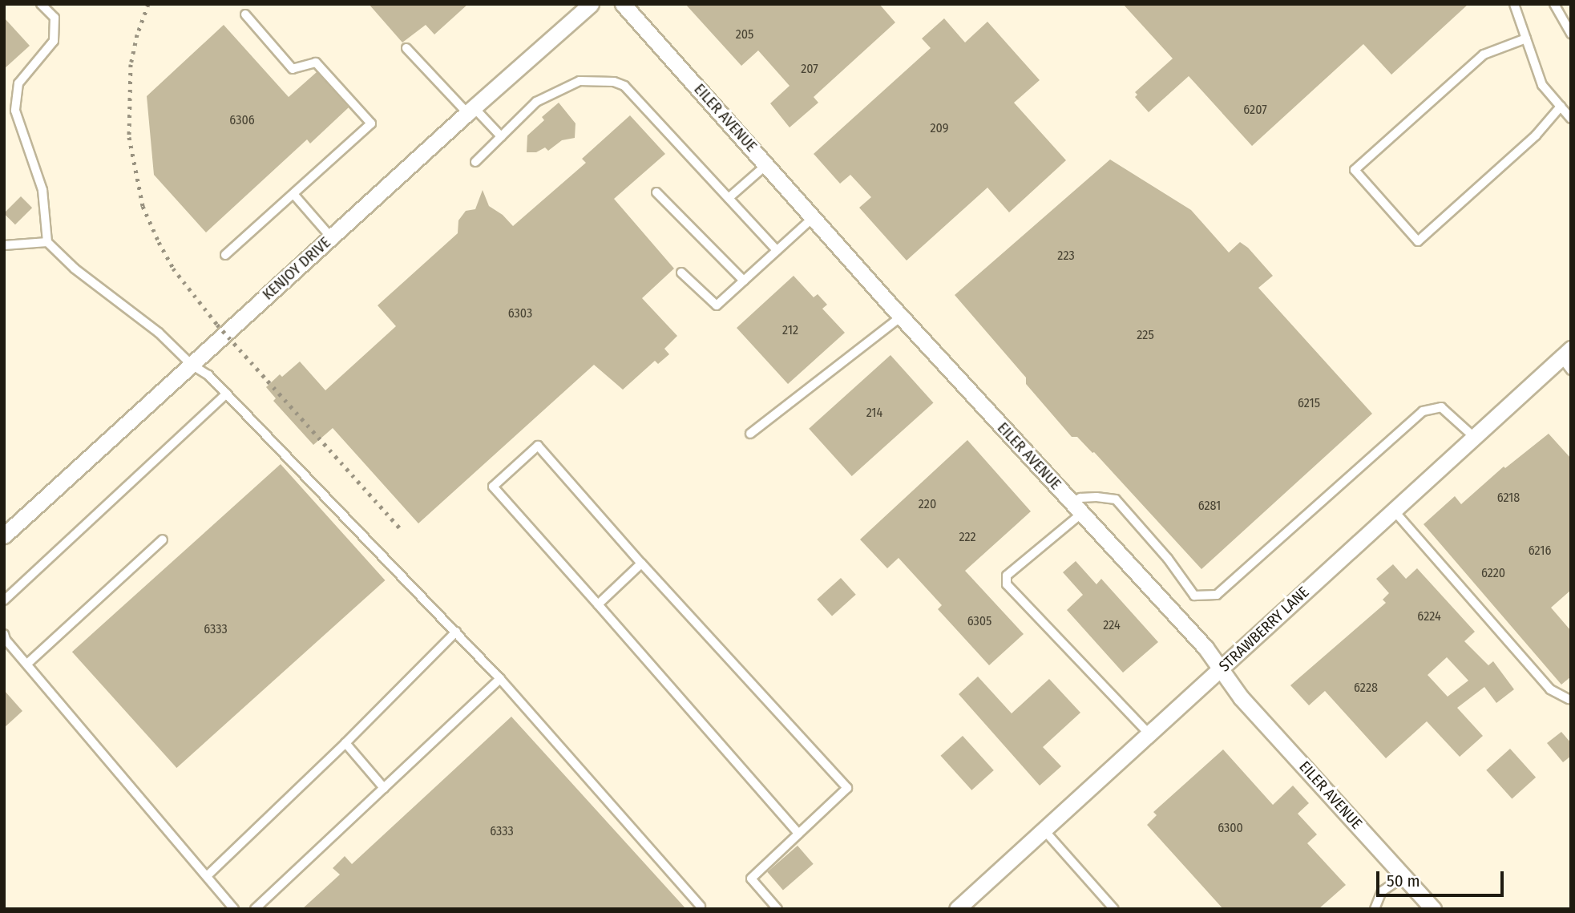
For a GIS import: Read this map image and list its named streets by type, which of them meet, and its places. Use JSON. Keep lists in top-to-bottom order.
{
  "streets": {
    "street": ["EILER AVENUE", "KENJOY DRIVE", "STRAWBERRY LANE"]
  },
  "crossings": [
    ["EILER AVENUE", "STRAWBERRY LANE"]
  ],
  "house_numbers": [
    "205",
    "207",
    "6207",
    "6306",
    "209",
    "223",
    "6303",
    "212",
    "225",
    "6215",
    "214",
    "6218",
    "220",
    "6281",
    "222",
    "6216",
    "6220",
    "6224",
    "6305",
    "224",
    "6333",
    "6228",
    "6300",
    "6333"
  ],
  "scale_bar": "50 m"
}
